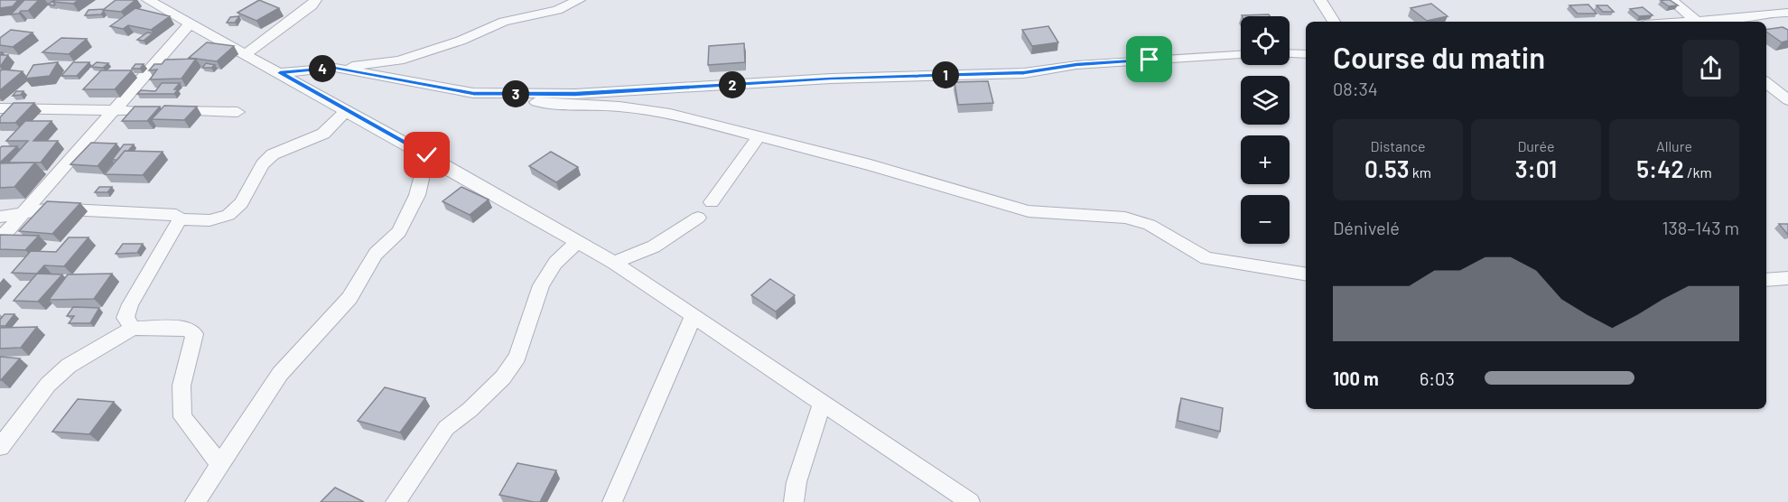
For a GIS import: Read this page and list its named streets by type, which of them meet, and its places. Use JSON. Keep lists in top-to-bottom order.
{
  "page": {
    "map_buttons": ["+", "−"],
    "heading": ["Course du matin", "08:34"],
    "pins": [
      "4",
      "1",
      "2",
      "3"
    ],
    "stats": [
      ["Distance", "0.53 km"],
      ["Durée", "3:01"],
      ["Allure", "5:42 /km"]
    ],
    "chart": ["Dénivelé", "138–143 m"],
    "list": [
      {
        "name": "100 m",
        "note": "6:03"
      }
    ]
  }
}
